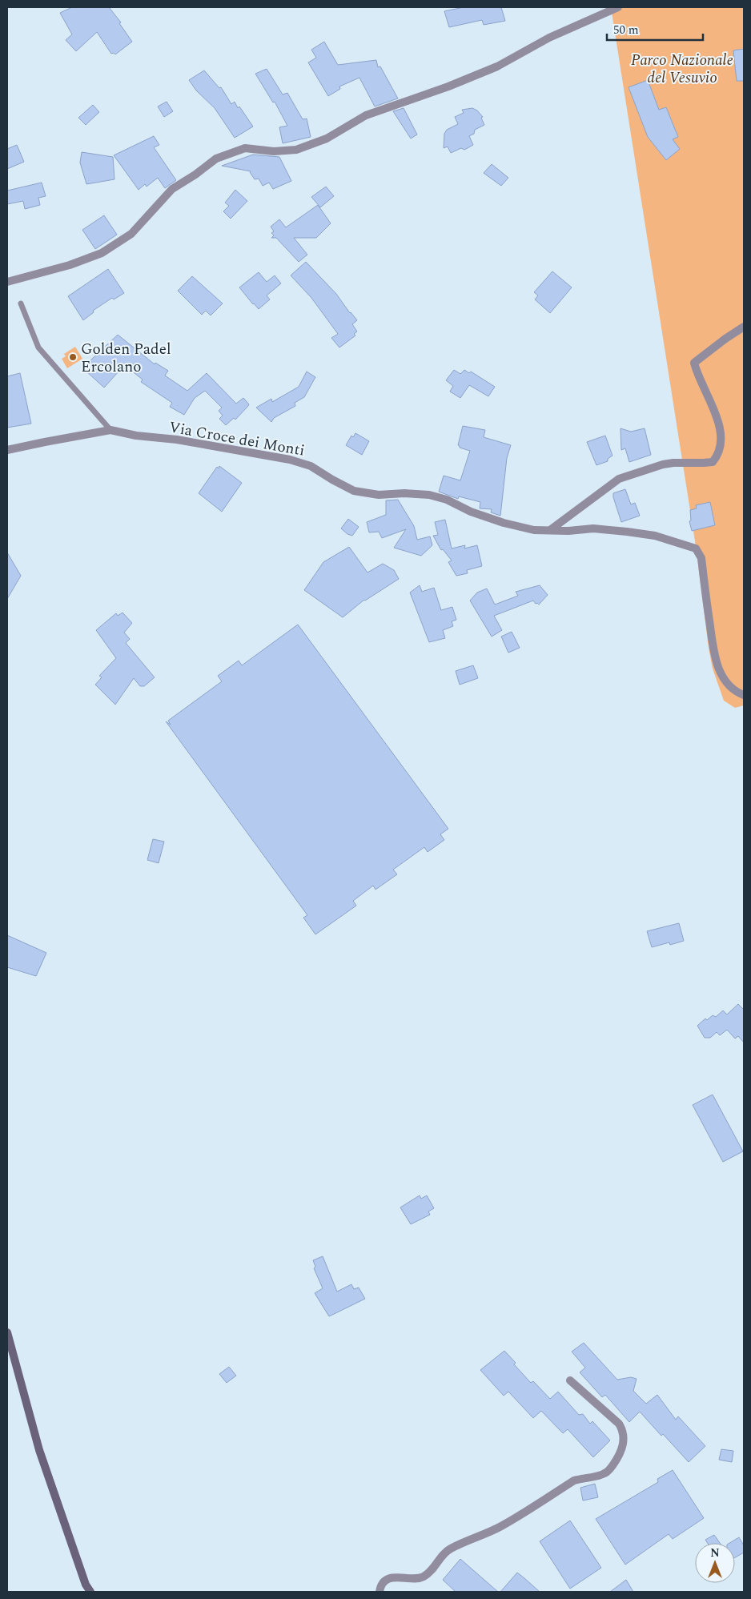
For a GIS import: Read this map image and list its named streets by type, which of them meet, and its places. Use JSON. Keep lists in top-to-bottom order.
{
  "streets": {
    "street": ["Via Croce dei Monti"]
  },
  "parks": ["Parco Nazionale del Vesuvio"],
  "places": ["Golden Padel Ercolano"],
  "scale_bar": "50 m",
  "north": "top"
}
